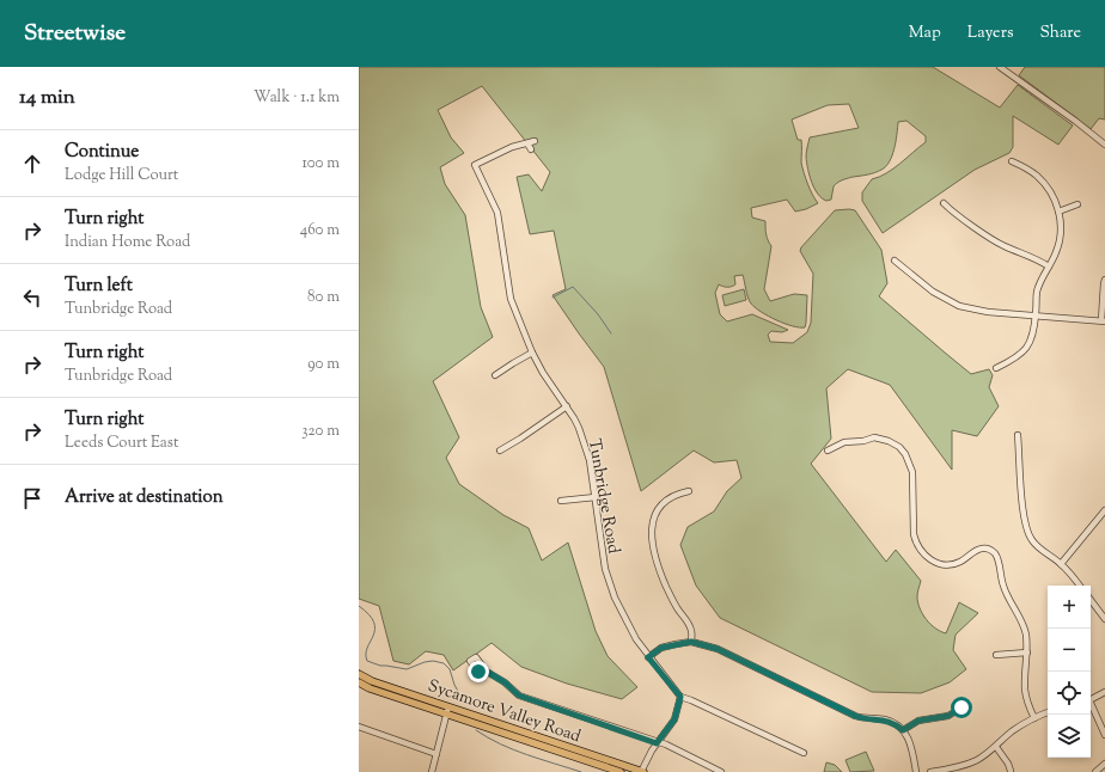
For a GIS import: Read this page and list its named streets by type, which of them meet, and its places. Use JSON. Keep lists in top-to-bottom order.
{
  "streets": {
    "main road": ["Sycamore Valley Road"],
    "street": ["Tunbridge Road"]
  },
  "page": {
    "header": "Streetwise",
    "nav": ["Map", "Layers", "Share"],
    "heading": ["14 min", "Walk · 1.1 km"],
    "list": [
      ["Continue", "Lodge Hill Court", "100 m"],
      ["Turn right", "Indian Home Road", "460 m"],
      ["Turn left", "Tunbridge Road", "80 m"],
      ["Turn right", "Tunbridge Road", "90 m"],
      ["Turn right", "Leeds Court East", "320 m"],
      "Arrive at destination"
    ],
    "map_buttons": ["+", "−"]
  }
}
